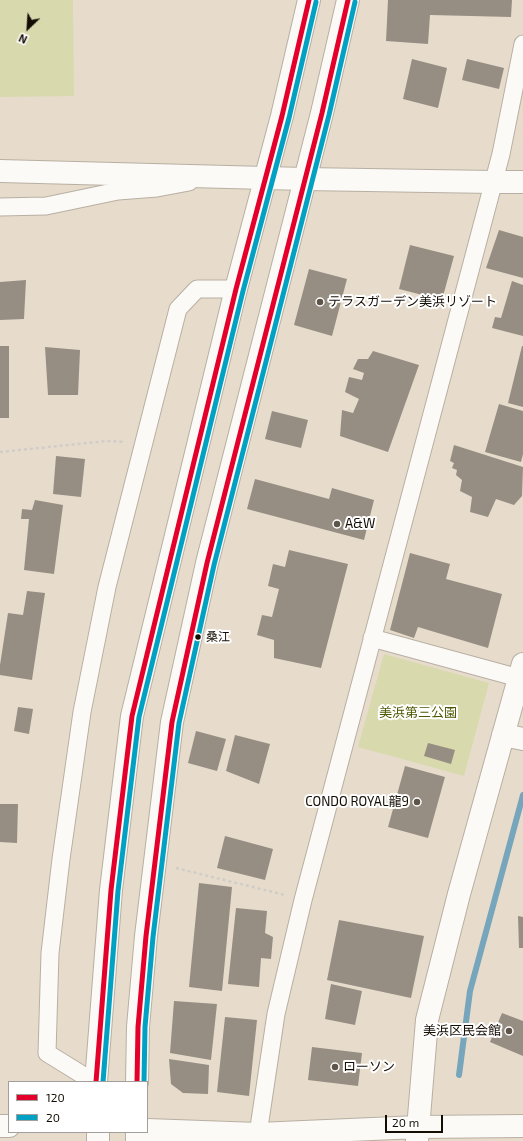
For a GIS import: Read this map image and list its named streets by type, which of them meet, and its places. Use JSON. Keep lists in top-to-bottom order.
{
  "parks": ["美浜第三公園"],
  "places": [
    "テラスガーデン美浜リゾート",
    "A&W",
    "桑江",
    "CONDO ROYAL龍9",
    "美浜区民会館",
    "ローソン"
  ],
  "lines": ["transit line 120", "transit line 20"],
  "legend": ["120", "20"],
  "scale_bar": "20 m",
  "north": "bottom left"
}
